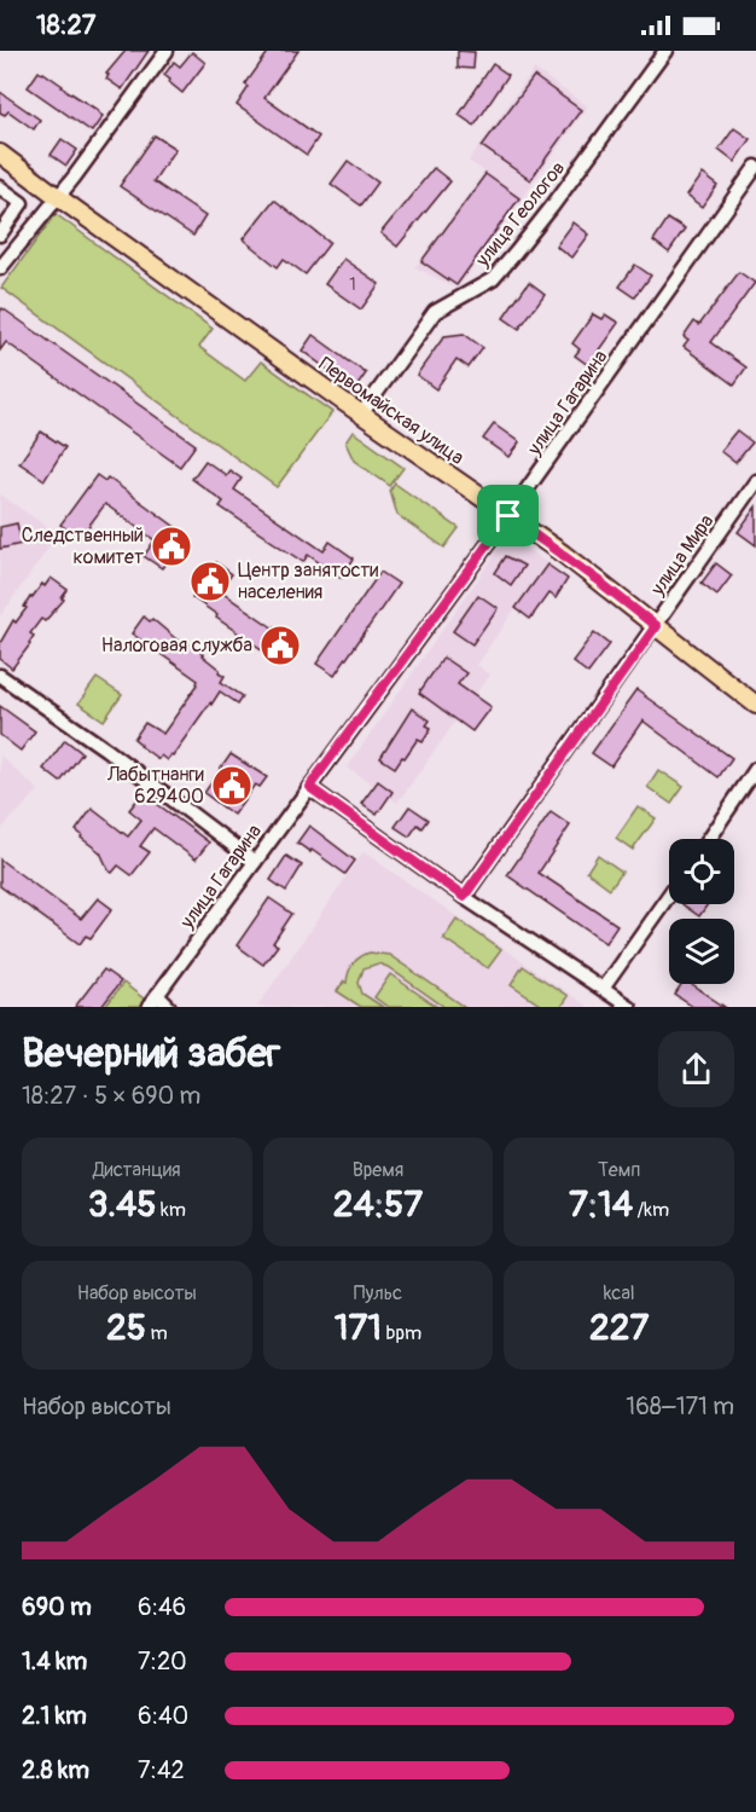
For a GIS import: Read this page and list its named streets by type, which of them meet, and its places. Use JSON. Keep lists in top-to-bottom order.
{
  "streets": {
    "main road": ["Первомайская улица"],
    "street": ["улица Геологов", "улица Гагарина", "улица Мира"]
  },
  "crossings": [
    ["улица Геологов", "Первомайская улица"],
    ["улица Гагарина", "Первомайская улица"],
    ["Первомайская улица", "улица Мира"]
  ],
  "places": {
    "public building": [
      "Следственный комитет",
      "Центр занятости населения",
      "Налоговая служба",
      "Лабытнанги 629400"
    ]
  },
  "house_numbers": ["1"],
  "page": {
    "status": "18:27",
    "heading": ["Вечерний забег", "18:27 · 5 × 690 m"],
    "stats": [
      ["Дистанция", "3.45 km"],
      ["Время", "24:57"],
      ["Темп", "7:14 /km"],
      ["Набор высоты", "25 m"],
      ["Пульс", "171 bpm"],
      ["kcal", "227"]
    ],
    "chart": ["Набор высоты", "168–171 m"],
    "list": [
      {
        "name": "690 m",
        "note": "6:46"
      },
      {
        "name": "1.4 km",
        "note": "7:20"
      },
      {
        "name": "2.1 km",
        "note": "6:40"
      },
      {
        "name": "2.8 km",
        "note": "7:42"
      }
    ]
  }
}
